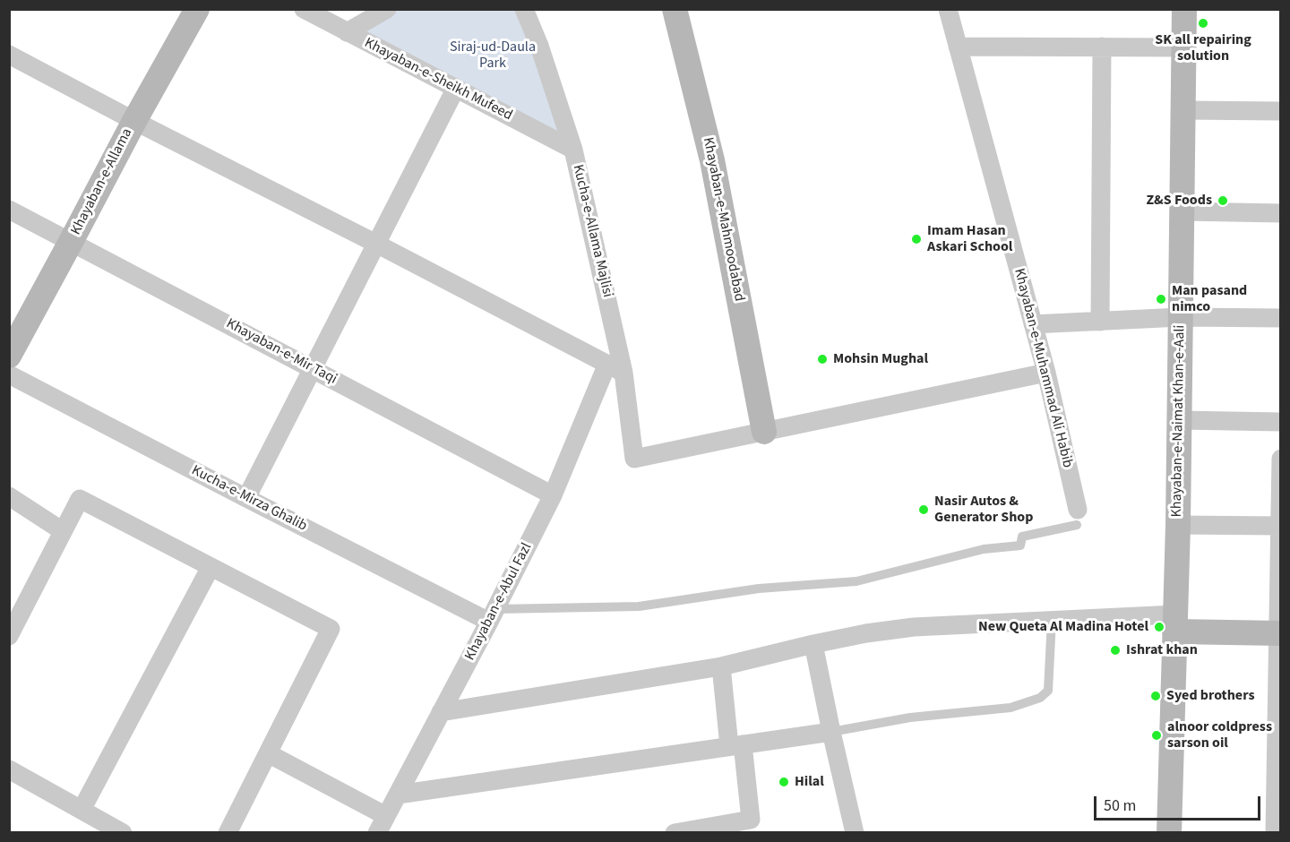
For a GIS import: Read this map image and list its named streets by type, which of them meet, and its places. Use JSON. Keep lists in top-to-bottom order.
{
  "streets": {
    "street": [
      "Khayaban-e-Sheikh Mufeed",
      "Khayaban-e-Allama",
      "Khayaban-e-Mahmoodabad",
      "Kucha-e-Allama Majlisi",
      "Khayaban-e-Mir Taqi",
      "Khayaban-e-Muhammad Ali Habib",
      "Khayaban-e-Naimat Khan-e-Aali",
      "Kucha-e-Mirza Ghalib",
      "Khayaban-e-Abul Fazl"
    ]
  },
  "crossings": [
    ["Khayaban-e-Sheikh Mufeed", "Kucha-e-Allama Majlisi"],
    ["Khayaban-e-Allama", "Khayaban-e-Mir Taqi"],
    ["Khayaban-e-Mahmoodabad", "Kucha-e-Allama Majlisi"],
    ["Kucha-e-Allama Majlisi", "Khayaban-e-Abul Fazl"],
    ["Khayaban-e-Mir Taqi", "Khayaban-e-Abul Fazl"],
    ["Kucha-e-Mirza Ghalib", "Khayaban-e-Abul Fazl"]
  ],
  "parks": ["Siraj-ud-Daula Park"],
  "places": [
    "SK all repairing solution",
    "Z&S Foods",
    "Imam Hasan Askari School",
    "Man pasand nimco",
    "Mohsin Mughal",
    "Nasir Autos & Generator Shop",
    "New Queta Al Madina Hotel",
    "Ishrat khan",
    "Syed brothers",
    "alnoor coldpress sarson oil",
    "Hilal"
  ],
  "scale_bar": "50 m"
}
